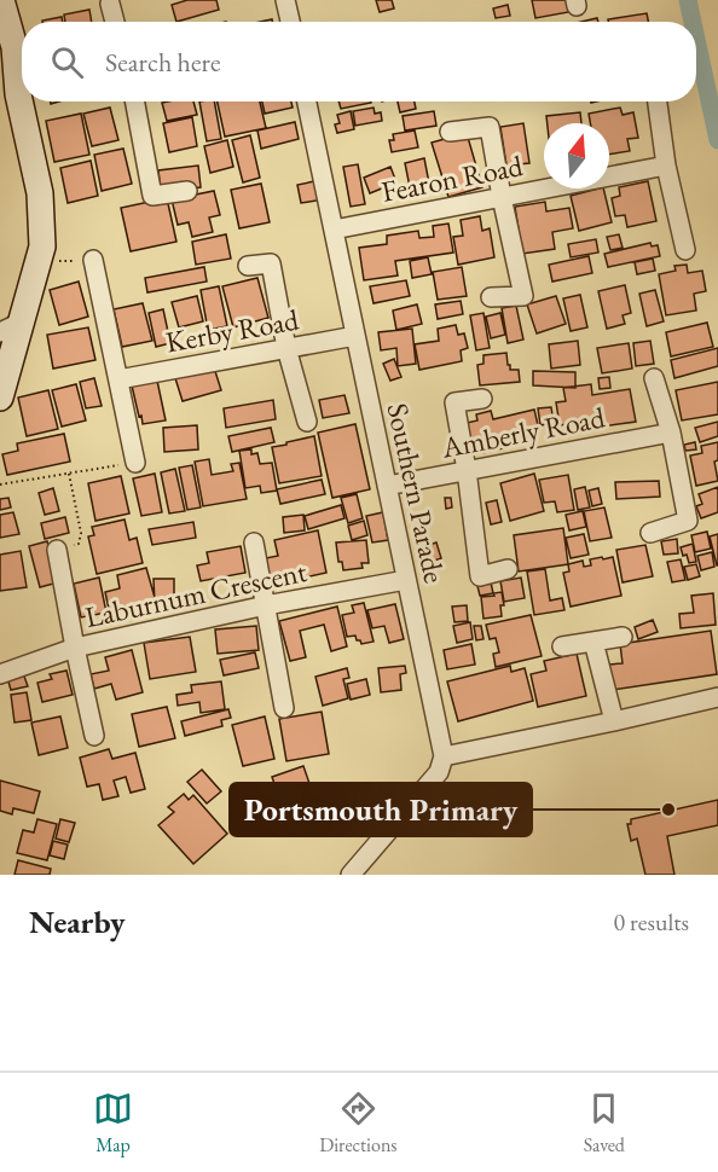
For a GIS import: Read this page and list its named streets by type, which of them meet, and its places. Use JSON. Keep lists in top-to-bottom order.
{
  "streets": {
    "street": [
      "Fearon Road",
      "Kerby Road",
      "Amberly Road",
      "Southern Parade",
      "Laburnum Crescent"
    ]
  },
  "crossings": [
    ["Fearon Road", "Southern Parade"],
    ["Kerby Road", "Southern Parade"],
    ["Amberly Road", "Southern Parade"],
    ["Southern Parade", "Laburnum Crescent"]
  ],
  "places": ["Portsmouth Primary"],
  "north": "top",
  "page": {
    "search": "Search here",
    "heading": ["Nearby", "0 results"],
    "nav": ["Map", "Directions", "Saved"]
  }
}
